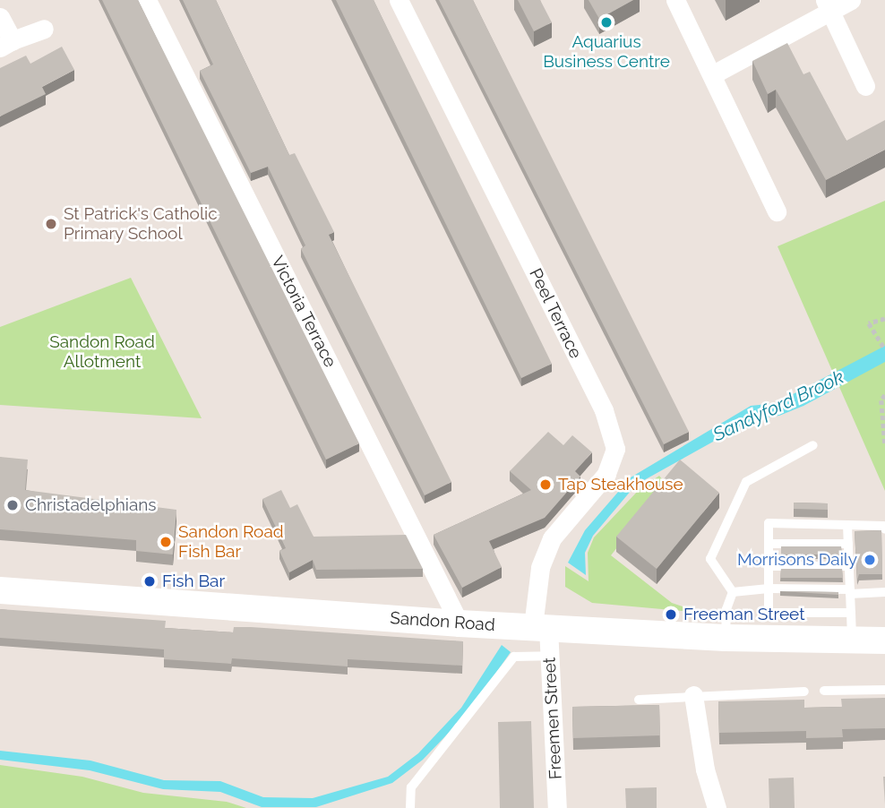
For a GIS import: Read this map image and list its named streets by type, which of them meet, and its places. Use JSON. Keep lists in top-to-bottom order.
{
  "streets": {
    "main road": ["Sandon Road"],
    "street": ["Victoria Terrace", "Peel Terrace", "Freemen Street"]
  },
  "crossings": [
    ["Victoria Terrace", "Sandon Road"],
    ["Peel Terrace", "Sandon Road"],
    ["Peel Terrace", "Freemen Street"],
    ["Sandon Road", "Freemen Street"]
  ],
  "water": ["Sandyford Brook"],
  "parks": ["Sandon Road Allotment"],
  "places": [
    "Aquarius Business Centre",
    "St Patrick's Catholic Primary School",
    "Tap Steakhouse",
    "Christadelphians",
    "Sandon Road Fish Bar",
    "Morrisons Daily",
    "Fish Bar",
    "Freeman Street"
  ]
}
